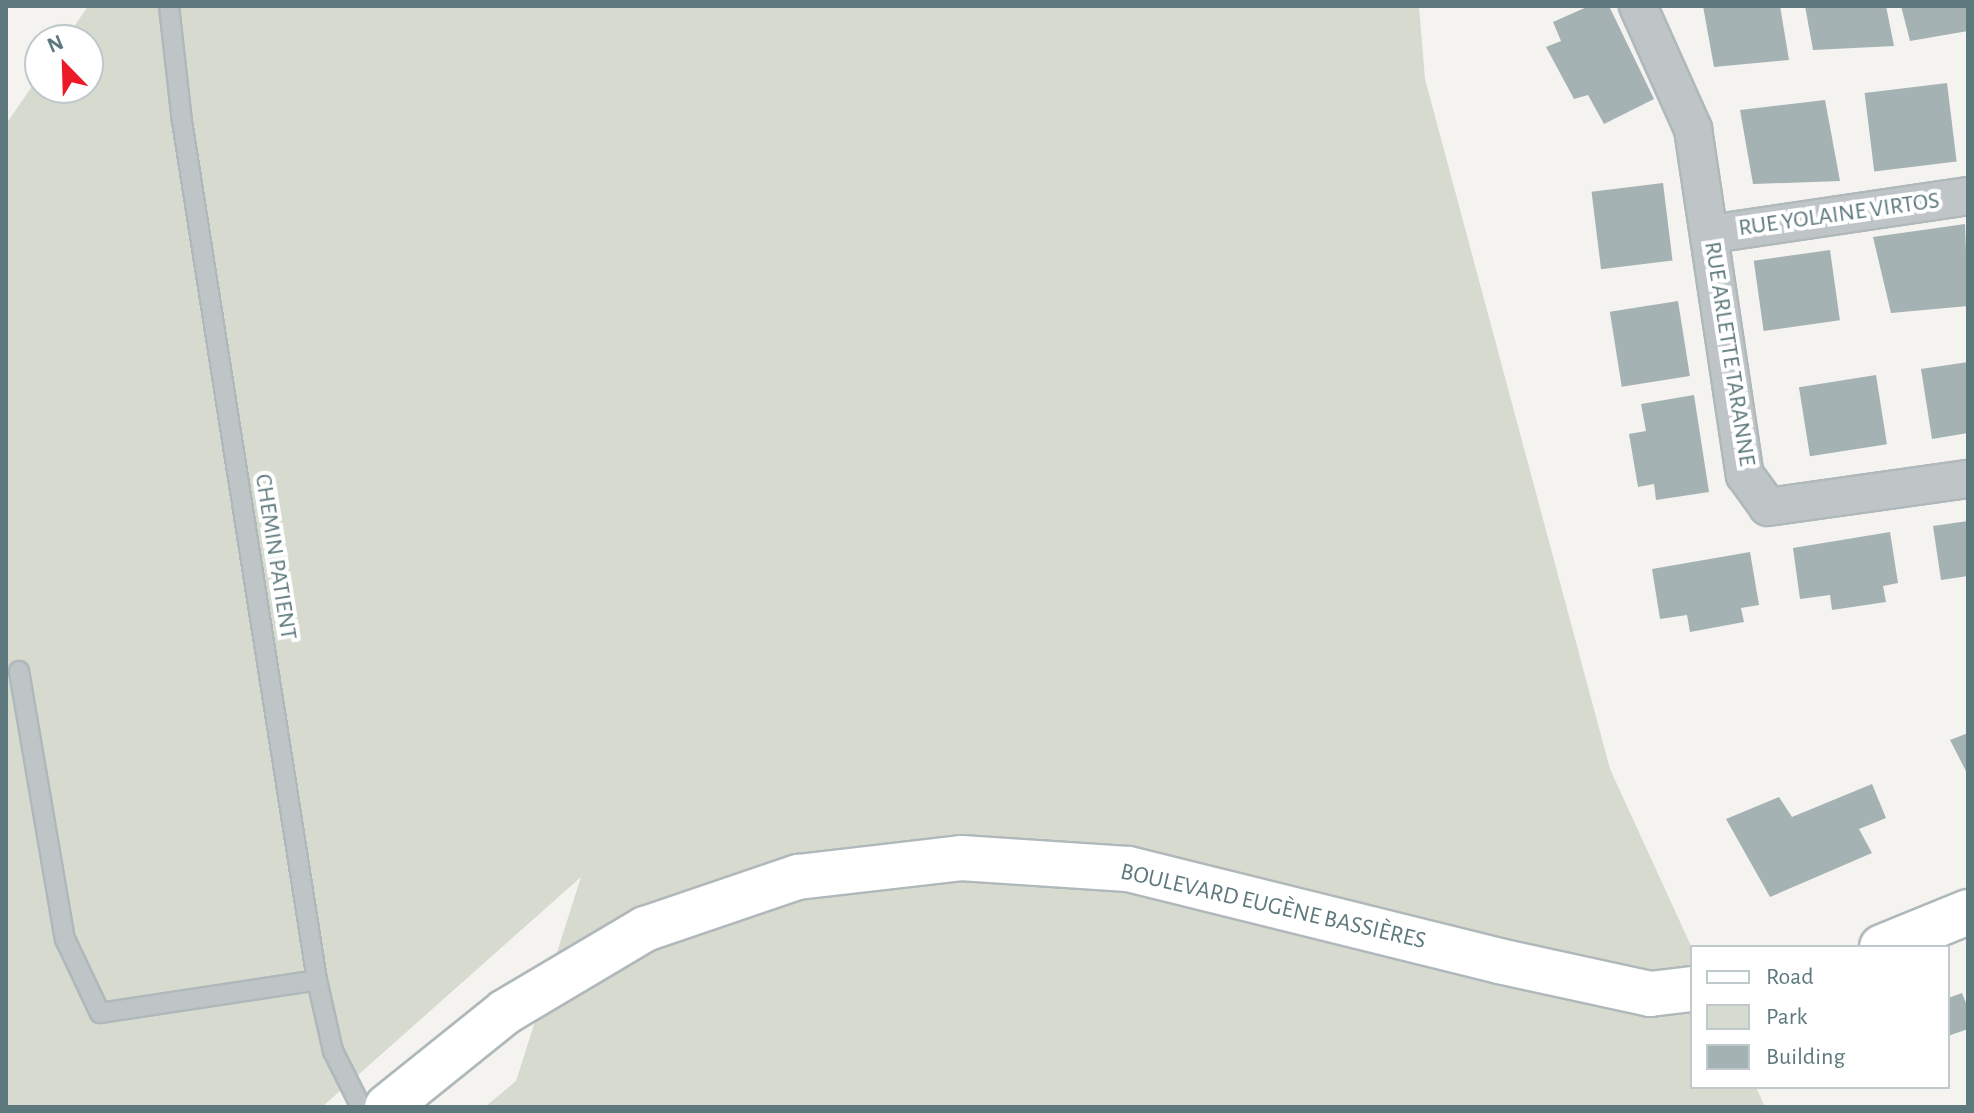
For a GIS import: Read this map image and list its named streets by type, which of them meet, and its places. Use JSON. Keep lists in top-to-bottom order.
{
  "streets": {
    "street": ["RUE YOLAINE VIRTOS", "RUE ARLETTE TARANNE", "BOULEVARD EUGÈNE BASSIÈRES"],
    "lane": ["CHEMIN PATIENT"]
  },
  "crossings": [
    ["RUE YOLAINE VIRTOS", "RUE ARLETTE TARANNE"]
  ],
  "legend": ["Road", "Park", "Building"],
  "north": "top left"
}
